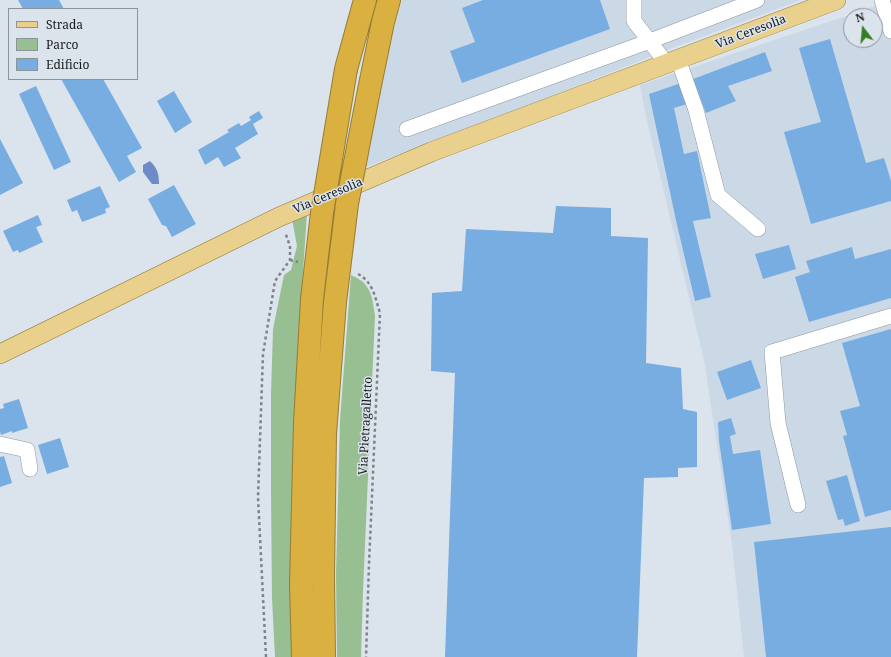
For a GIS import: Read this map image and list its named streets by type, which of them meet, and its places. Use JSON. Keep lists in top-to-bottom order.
{
  "streets": {
    "main road": ["Via Ceresolia"],
    "path": ["Via Pietragalletto"]
  },
  "legend": ["Strada", "Parco", "Edificio"],
  "north": "top"
}
